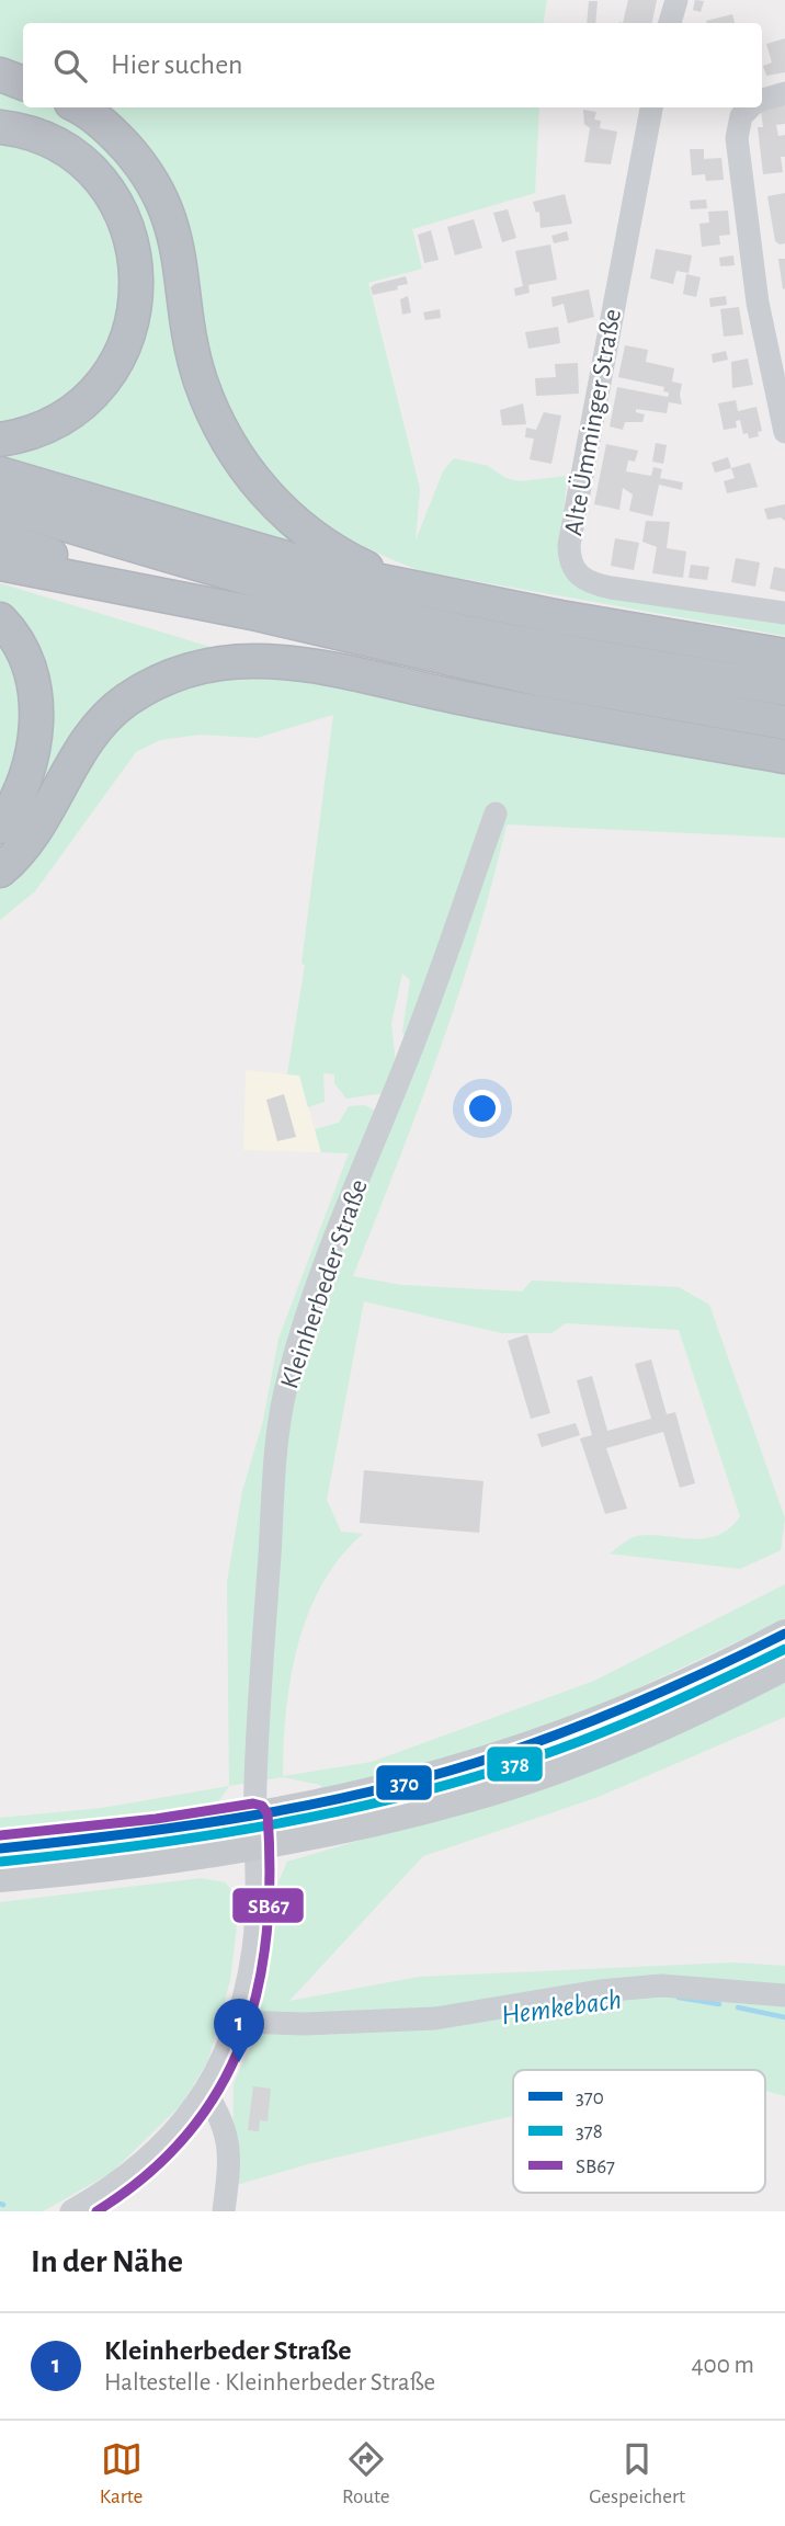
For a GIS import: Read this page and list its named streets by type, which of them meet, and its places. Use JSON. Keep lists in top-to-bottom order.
{
  "streets": {
    "street": ["Alte Ümminger Straße", "Kleinherbeder Straße"]
  },
  "water": ["Hemkebach"],
  "lines": ["transit line 370", "transit line 378", "transit line SB67"],
  "legend": ["370", "378", "SB67"],
  "page": {
    "search": "Hier suchen",
    "pins": "1",
    "heading": "In der Nähe",
    "list": [
      {
        "mark": "1",
        "name": "Kleinherbeder Straße",
        "note": "Haltestelle · Kleinherbeder Straße",
        "value": "400 m"
      }
    ],
    "nav": ["Karte", "Route", "Gespeichert"]
  }
}
